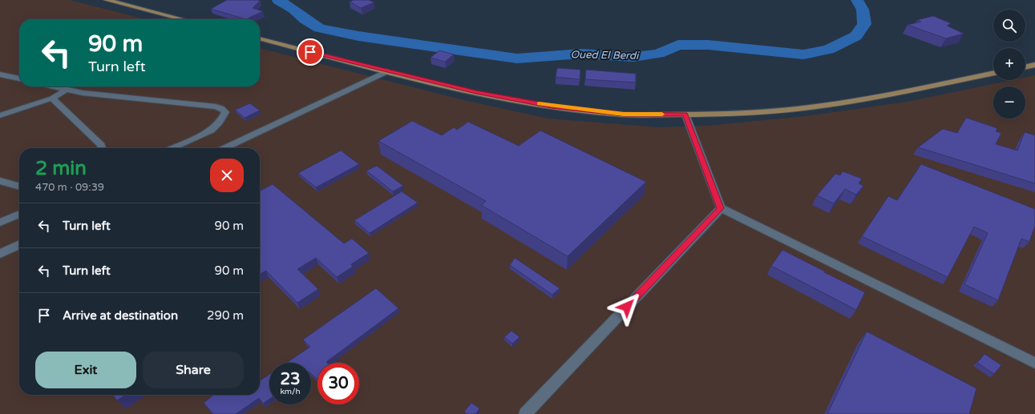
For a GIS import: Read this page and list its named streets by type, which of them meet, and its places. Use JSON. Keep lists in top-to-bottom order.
{
  "water": ["Oued El Berdi"],
  "page": {
    "map_buttons": ["+", "−"],
    "turn": ["90 m", "Turn left"],
    "heading": ["2 min", "470 m · 09:39"],
    "list": [
      {
        "name": "Turn left",
        "value": "90 m"
      },
      {
        "name": "Turn left",
        "value": "90 m"
      },
      {
        "name": "Arrive at destination",
        "value": "290 m"
      }
    ],
    "buttons": ["Exit", "Share"],
    "speed": "23 km/h",
    "limit": "30"
  }
}
